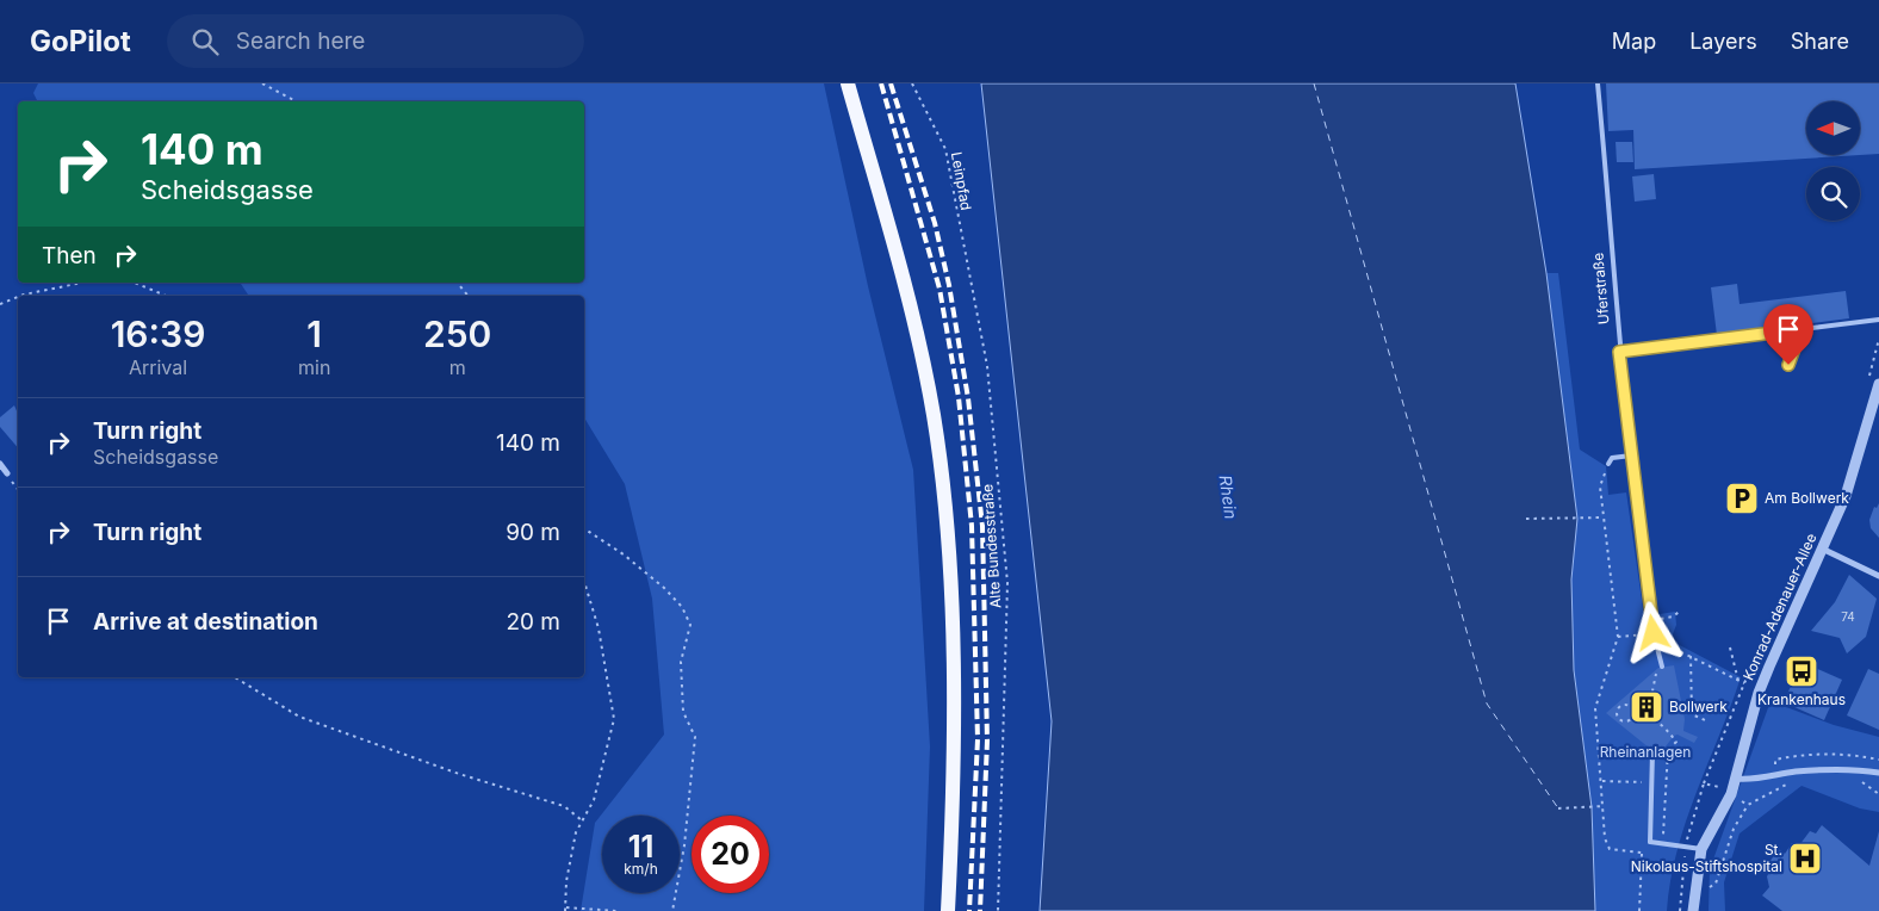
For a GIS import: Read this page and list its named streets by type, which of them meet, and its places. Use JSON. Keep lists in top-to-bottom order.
{
  "streets": {
    "street": ["Konrad-Adenauer-Allee"],
    "lane": ["Uferstraße"],
    "path": ["Leinpfad", "Alte Bundesstraße"]
  },
  "crossings": [
    ["Leinpfad", "Alte Bundesstraße"]
  ],
  "water": ["Rhein"],
  "parks": ["Rheinanlagen"],
  "places": {
    "parking": ["Am Bollwerk"],
    "bus stop": ["Krankenhaus"],
    "building": ["Bollwerk"],
    "hospital": ["St. Nikolaus-Stiftshospital"]
  },
  "house_numbers": ["74"],
  "north": "left",
  "page": {
    "header": "GoPilot",
    "search": "Search here",
    "nav": ["Map", "Layers", "Share"],
    "turn": ["140 m", "Scheidsgasse"],
    "then": "Then",
    "eta": [
      "16:39",
      "Arrival",
      "1",
      "min",
      "250",
      "m"
    ],
    "list": [
      {
        "name": "Turn right",
        "note": "Scheidsgasse",
        "value": "140 m"
      },
      {
        "name": "Turn right",
        "value": "90 m"
      },
      {
        "name": "Arrive at destination",
        "value": "20 m"
      }
    ],
    "speed": "11 km/h",
    "limit": "20"
  }
}
